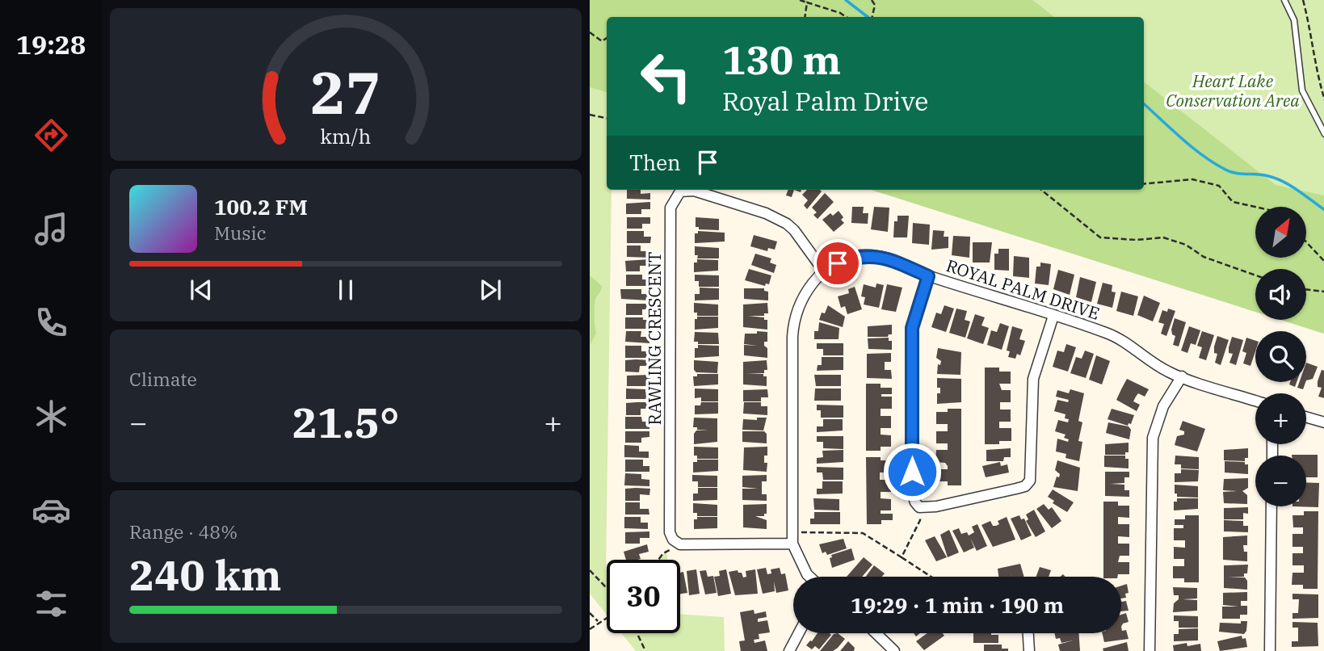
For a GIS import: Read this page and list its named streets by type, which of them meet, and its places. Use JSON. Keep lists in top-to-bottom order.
{
  "streets": {
    "street": ["ROYAL PALM DRIVE", "RAWLING CRESCENT"]
  },
  "crossings": [
    ["ROYAL PALM DRIVE", "RAWLING CRESCENT"]
  ],
  "parks": ["Heart Lake Conservation Area"],
  "north": "top right",
  "page": {
    "tabs": "19:28",
    "turn": ["130 m", "Royal Palm Drive"],
    "then": "Then",
    "song": ["100.2 FM", "Music"],
    "map_buttons": ["+", "−"],
    "tile": [
      "Climate",
      ["Range · 48%", "240 km"]
    ],
    "heat": ["−", "21.5°", "+"],
    "limit": "30",
    "trip": "19:29 · 1 min · 190 m",
    "gauge": ["27", "km/h"]
  }
}
